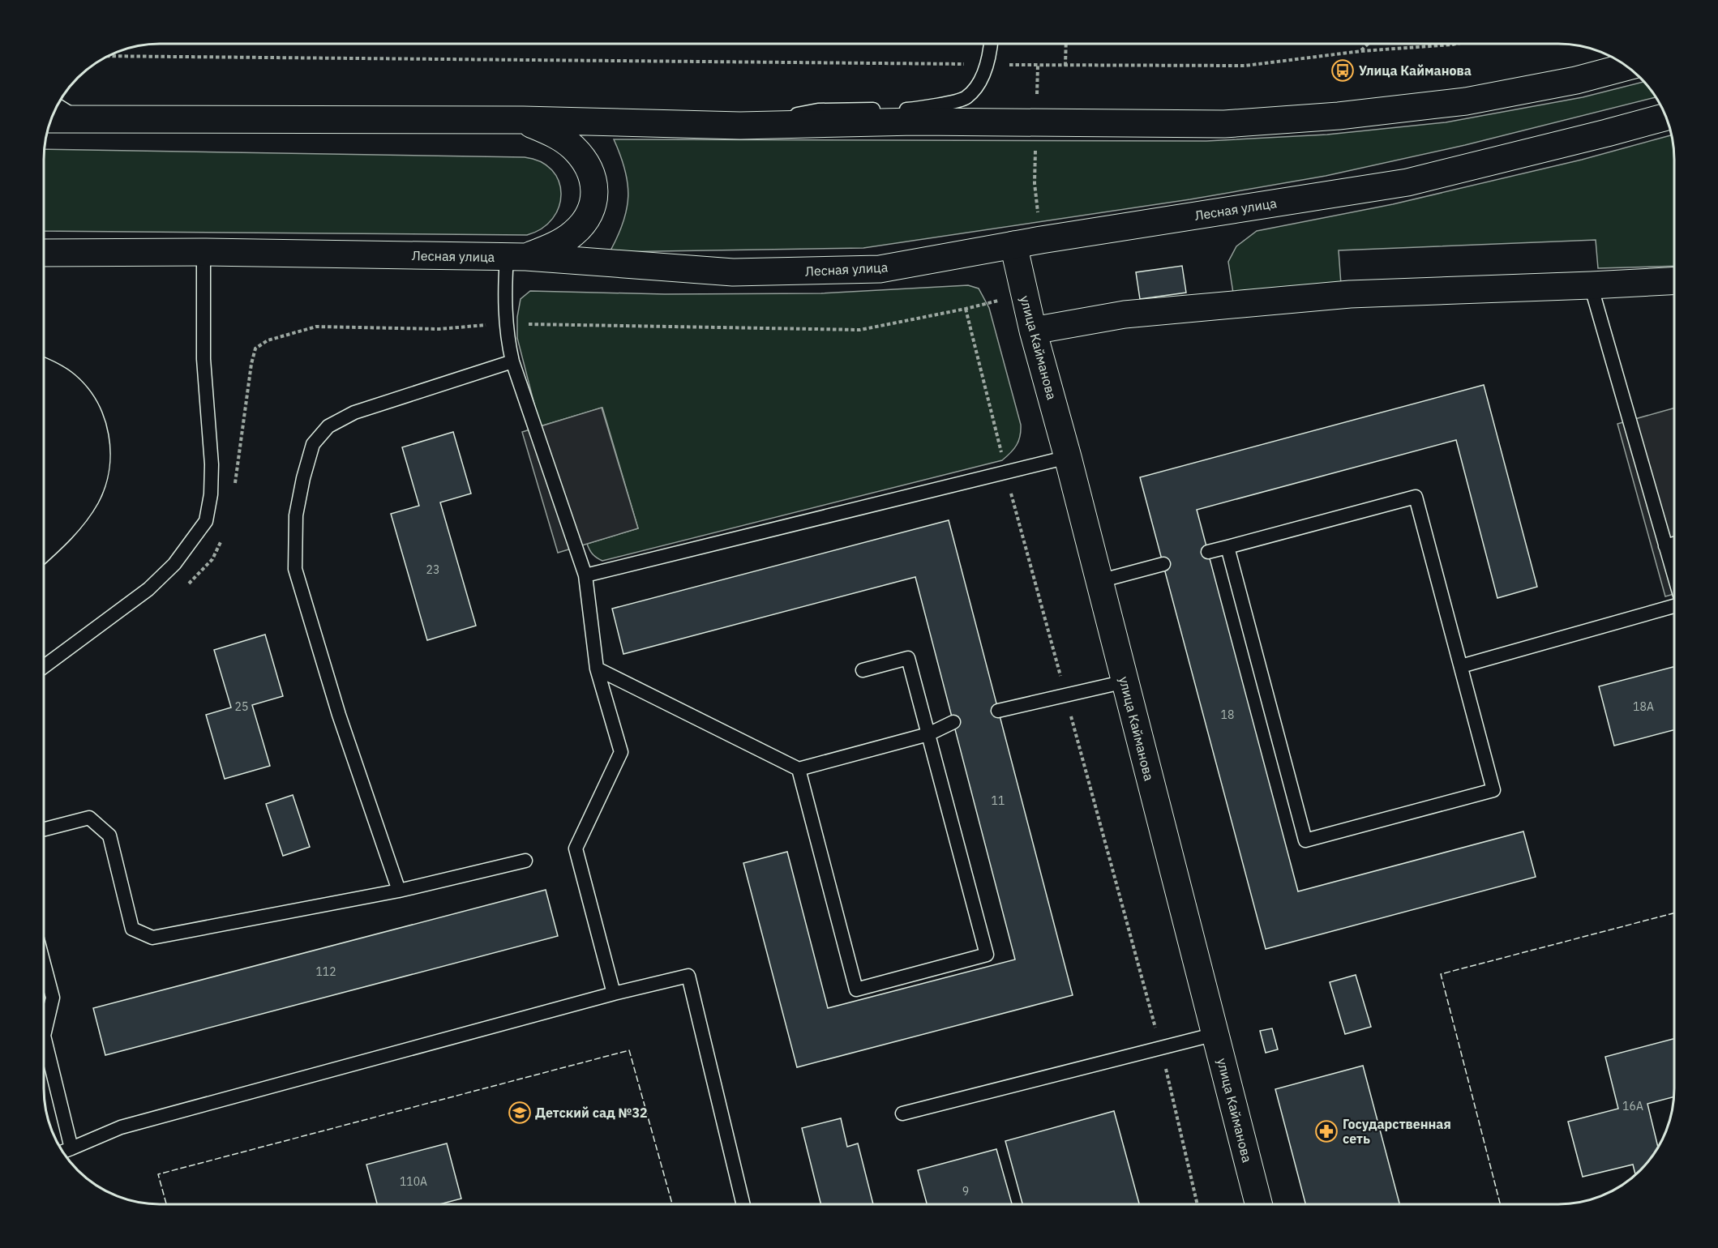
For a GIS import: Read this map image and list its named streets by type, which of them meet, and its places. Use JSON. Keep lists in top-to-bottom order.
{
  "streets": {
    "main road": ["Лесная улица", "улица Кайманова"]
  },
  "crossings": [
    ["Лесная улица", "улица Кайманова"]
  ],
  "places": {
    "bus stop": ["Улица Кайманова"],
    "school or university": ["Детский сад №32"],
    "pharmacy": ["Государственная сеть"]
  },
  "house_numbers": [
    "23",
    "25",
    "18А",
    "18",
    "11",
    "112",
    "16А",
    "110А",
    "9"
  ]
}
